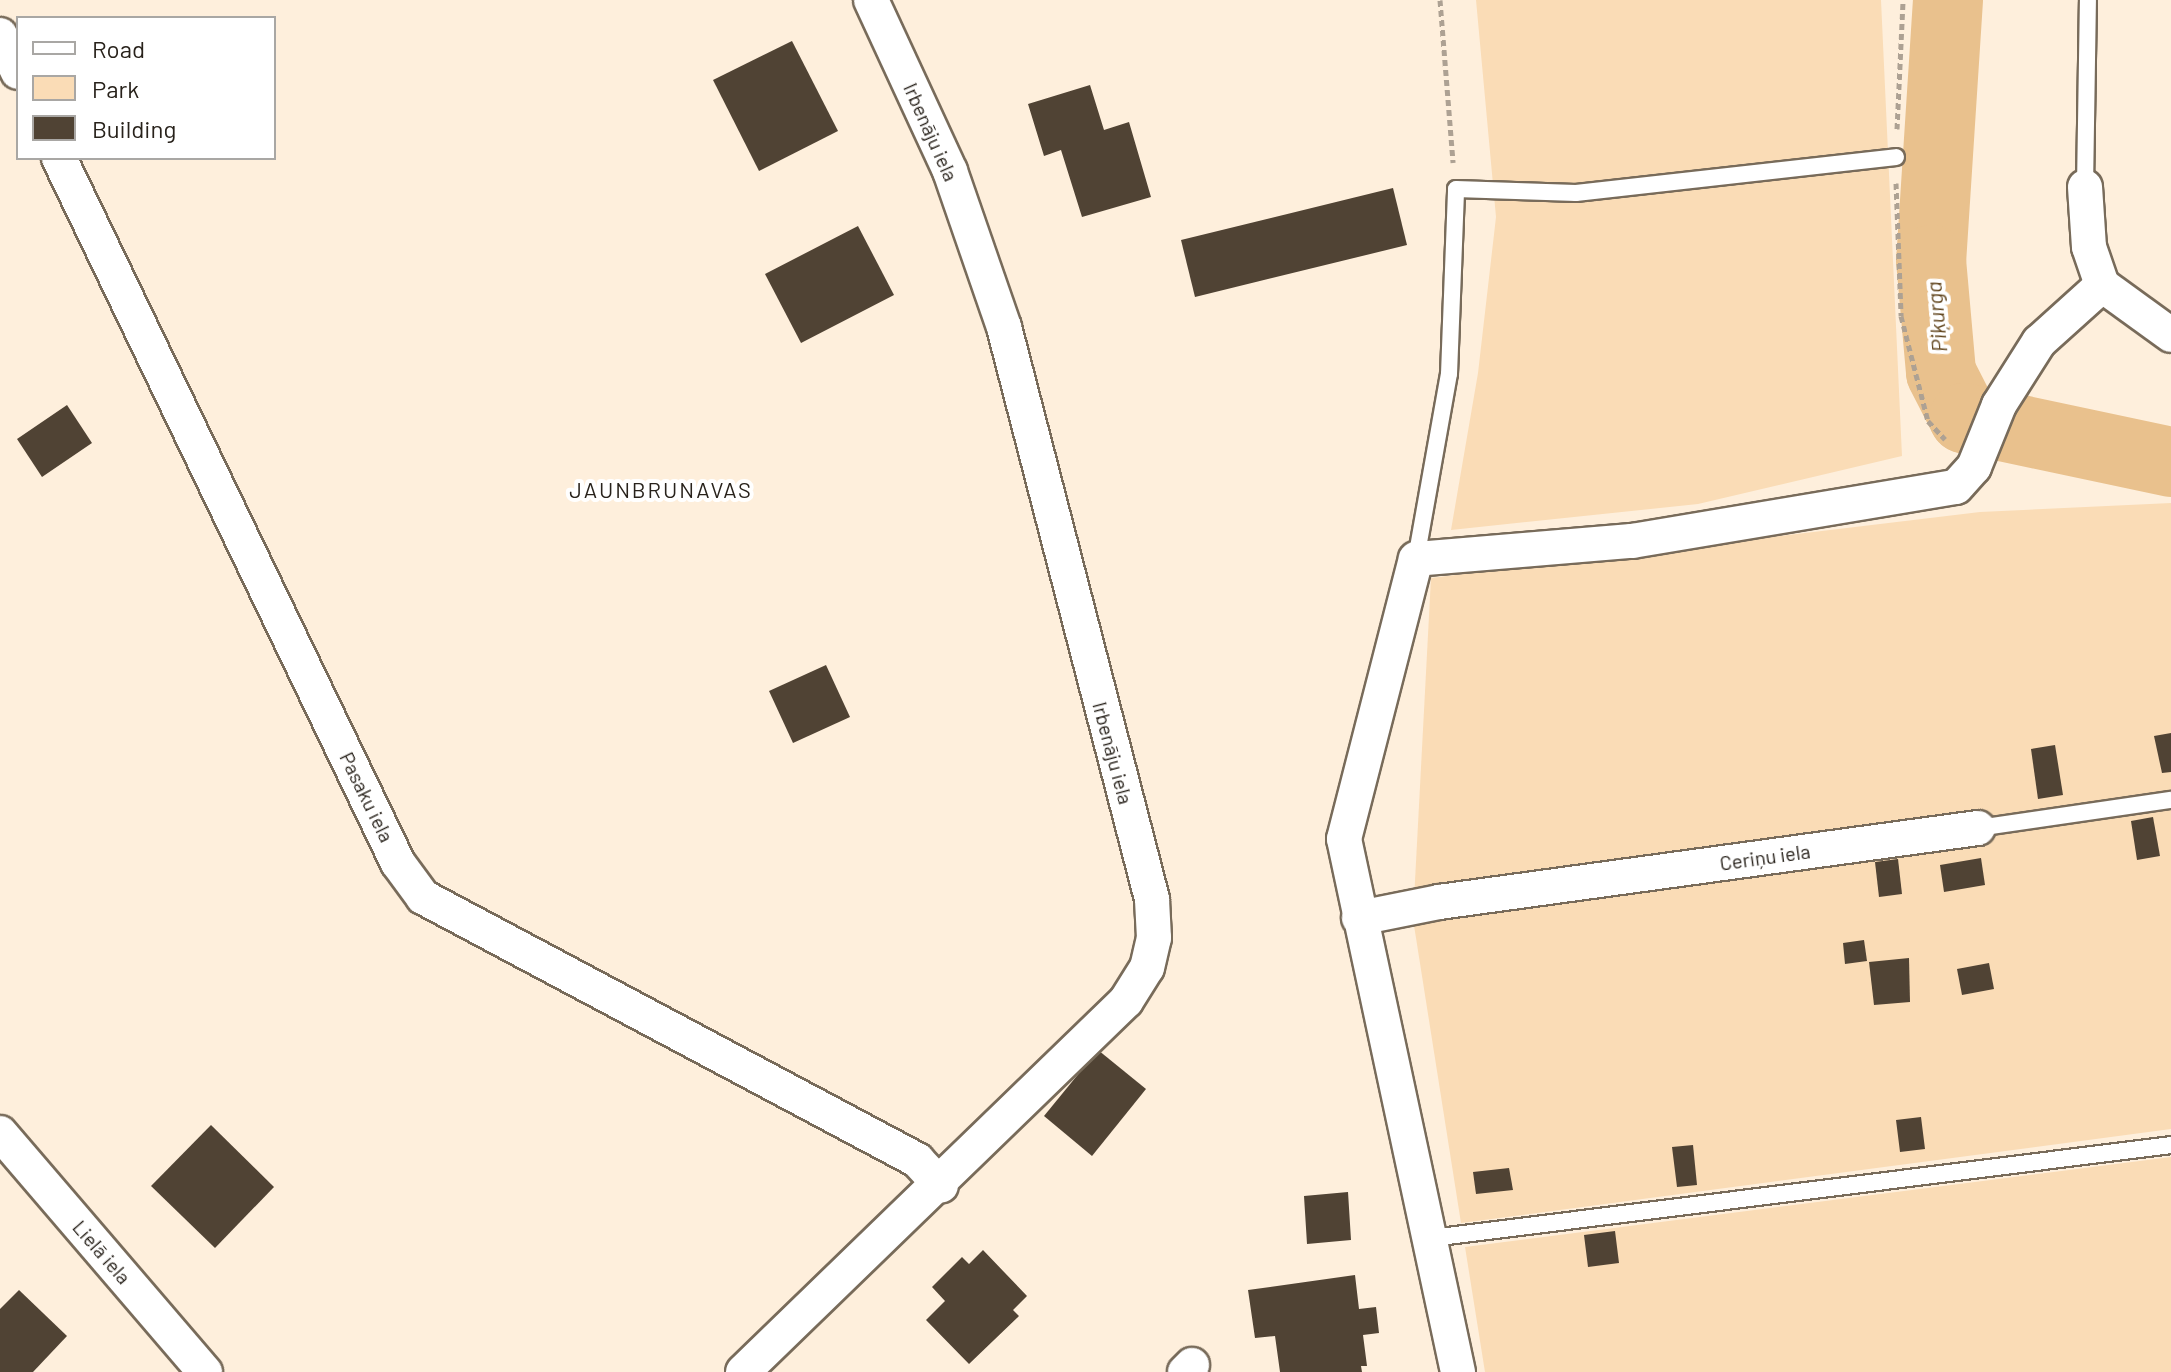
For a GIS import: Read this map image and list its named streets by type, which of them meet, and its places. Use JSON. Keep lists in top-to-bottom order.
{
  "streets": {
    "street": [
      "Irbenāju iela",
      "Pasaku iela",
      "Ceriņu iela",
      "Lielā iela"
    ]
  },
  "crossings": [
    ["Irbenāju iela", "Pasaku iela"]
  ],
  "districts": ["JAUNBRUNAVAS"],
  "water": ["Piķurga"],
  "legend": ["Road", "Park", "Building"]
}
